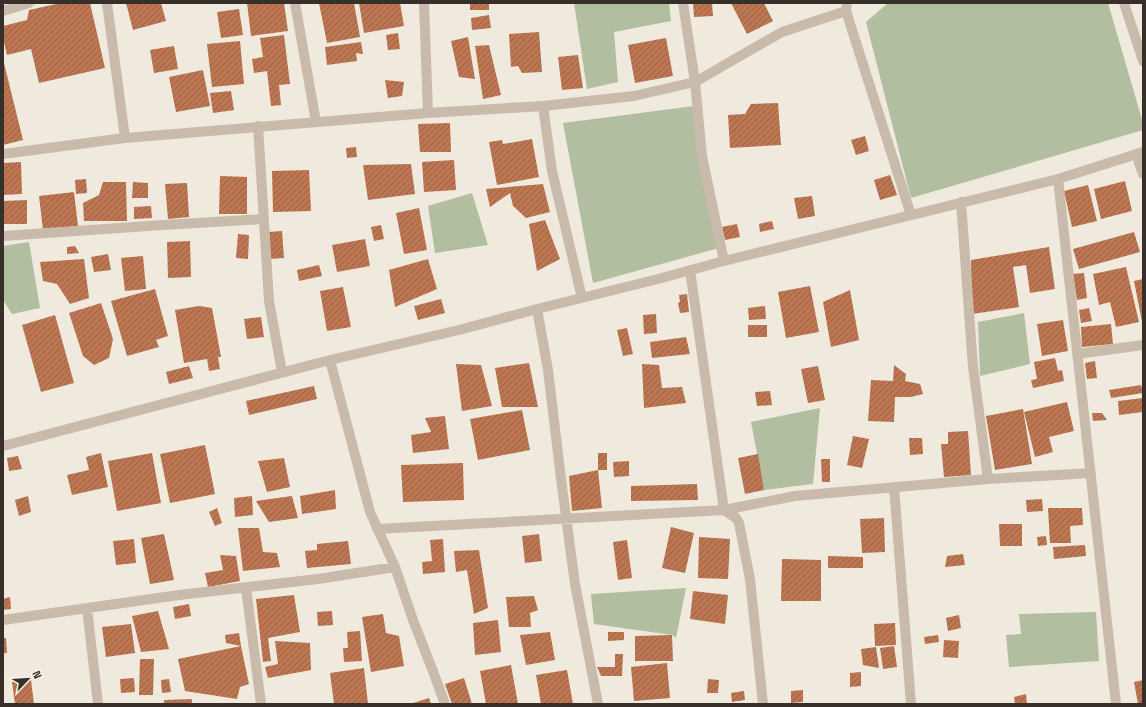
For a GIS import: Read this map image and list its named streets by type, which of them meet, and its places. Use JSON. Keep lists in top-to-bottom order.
{
  "north": "top right"
}
